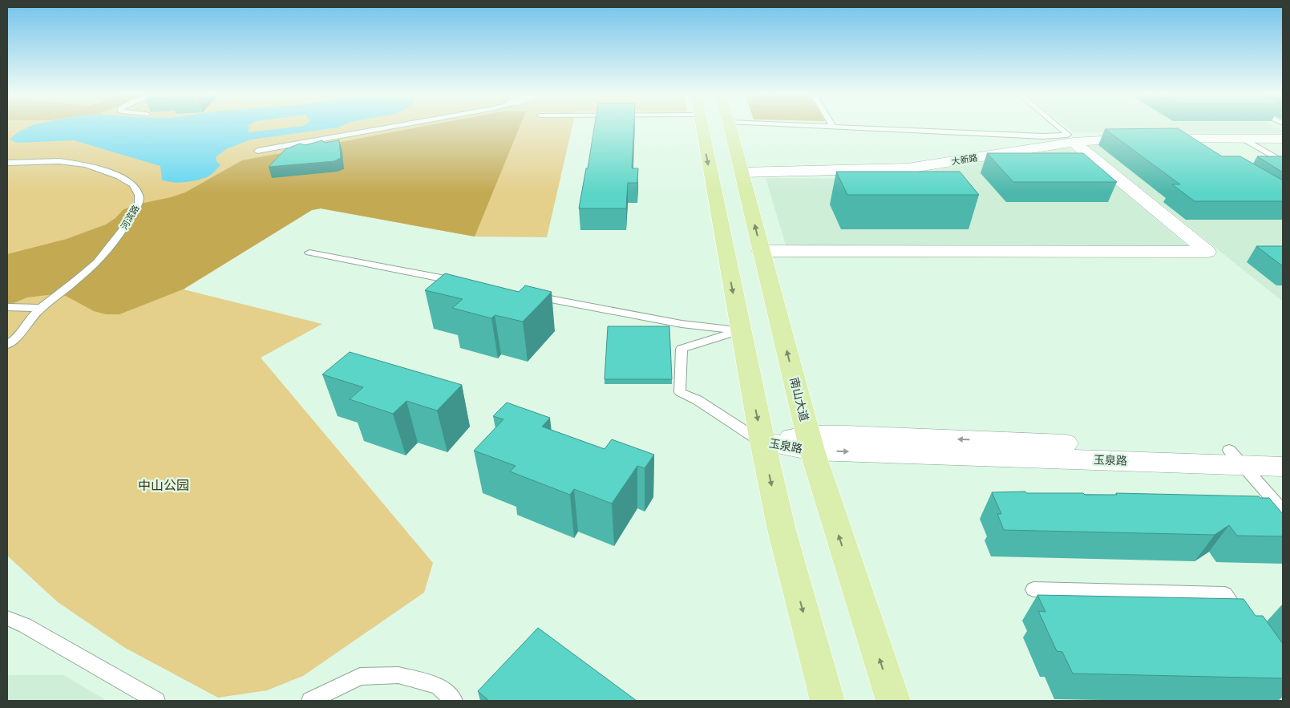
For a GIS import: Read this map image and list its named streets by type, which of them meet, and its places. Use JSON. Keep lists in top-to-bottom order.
{
  "streets": {
    "main road": ["南山大道"],
    "street": ["大新路", "玉泉路"],
    "lane": ["河滨路"]
  },
  "crossings": [
    ["大新路", "南山大道"],
    ["南山大道", "玉泉路"]
  ],
  "parks": ["中山公园"]
}
